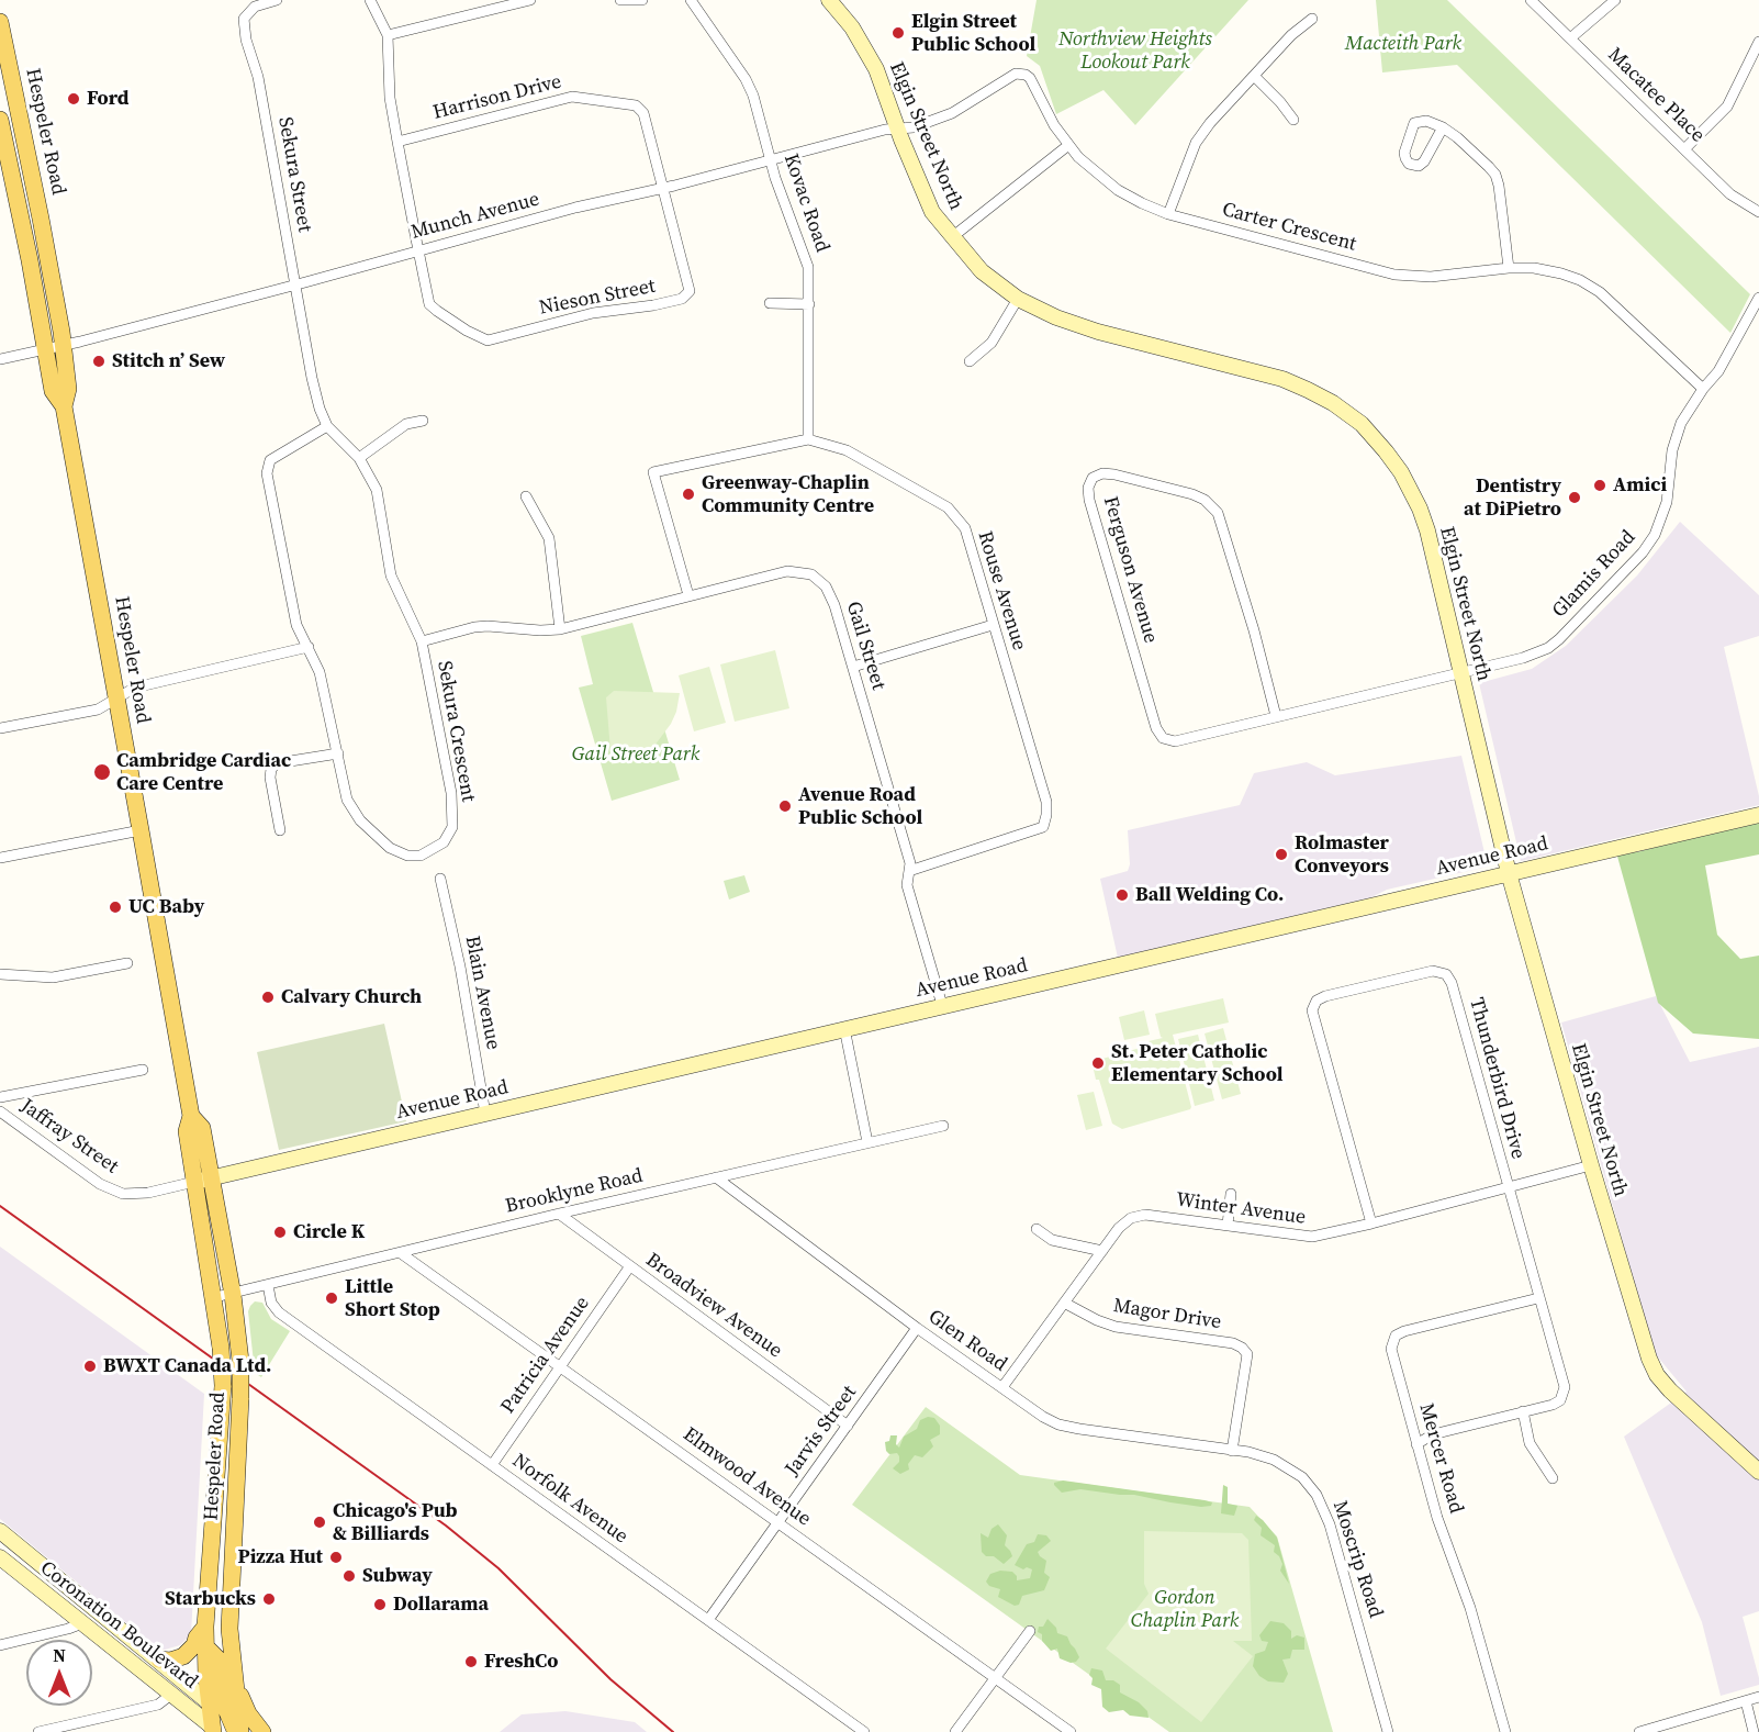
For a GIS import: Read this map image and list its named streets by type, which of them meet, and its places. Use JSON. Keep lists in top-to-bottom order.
{
  "streets": {
    "main road": ["Hespeler Road"],
    "street": [
      "Macatee Place",
      "Harrison Drive",
      "Elgin Street North",
      "Sekura Street",
      "Kovac Road",
      "Munch Avenue",
      "Carter Crescent",
      "Nieson Street",
      "Ferguson Avenue",
      "Glamis Road",
      "Rouse Avenue",
      "Gail Street",
      "Sekura Crescent",
      "Avenue Road",
      "Blain Avenue",
      "Thunderbird Drive",
      "Jaffray Street",
      "Brooklyne Road",
      "Winter Avenue",
      "Broadview Avenue",
      "Magor Drive",
      "Glen Road",
      "Patricia Avenue",
      "Jarvis Street",
      "Mercer Road",
      "Elmwood Avenue",
      "Norfolk Avenue",
      "Moscrip Road",
      "Coronation Boulevard"
    ]
  },
  "crossings": [
    ["Harrison Drive", "Munch Avenue"],
    ["Harrison Drive", "Nieson Street"],
    ["Hespeler Road", "Munch Avenue"],
    ["Hespeler Road", "Avenue Road"],
    ["Hespeler Road", "Jaffray Street"],
    ["Hespeler Road", "Brooklyne Road"],
    ["Hespeler Road", "Coronation Boulevard"],
    ["Elgin Street North", "Munch Avenue"],
    ["Elgin Street North", "Carter Crescent"],
    ["Elgin Street North", "Ferguson Avenue"],
    ["Elgin Street North", "Glamis Road"],
    ["Elgin Street North", "Avenue Road"],
    ["Elgin Street North", "Winter Avenue"],
    ["Sekura Street", "Munch Avenue"],
    ["Sekura Street", "Sekura Crescent"],
    ["Kovac Road", "Munch Avenue"],
    ["Kovac Road", "Rouse Avenue"],
    ["Munch Avenue", "Carter Crescent"],
    ["Munch Avenue", "Nieson Street"],
    ["Carter Crescent", "Glamis Road"],
    ["Ferguson Avenue", "Glamis Road"],
    ["Rouse Avenue", "Gail Street"],
    ["Gail Street", "Sekura Crescent"],
    ["Gail Street", "Avenue Road"],
    ["Avenue Road", "Blain Avenue"],
    ["Avenue Road", "Jaffray Street"],
    ["Thunderbird Drive", "Winter Avenue"],
    ["Thunderbird Drive", "Mercer Road"],
    ["Brooklyne Road", "Broadview Avenue"],
    ["Brooklyne Road", "Glen Road"],
    ["Brooklyne Road", "Elmwood Avenue"],
    ["Brooklyne Road", "Norfolk Avenue"],
    ["Winter Avenue", "Magor Drive"],
    ["Winter Avenue", "Glen Road"],
    ["Broadview Avenue", "Patricia Avenue"],
    ["Broadview Avenue", "Jarvis Street"],
    ["Magor Drive", "Glen Road"],
    ["Magor Drive", "Moscrip Road"],
    ["Glen Road", "Jarvis Street"],
    ["Glen Road", "Moscrip Road"],
    ["Patricia Avenue", "Elmwood Avenue"],
    ["Patricia Avenue", "Norfolk Avenue"],
    ["Jarvis Street", "Elmwood Avenue"],
    ["Jarvis Street", "Norfolk Avenue"]
  ],
  "parks": [
    "Northview Heights Lookout Park",
    "Macteith Park",
    "Gail Street Park",
    "Gordon Chaplin Park"
  ],
  "places": [
    "Elgin Street Public School",
    "Ford",
    "Stitch n’ Sew",
    "Amici",
    "Greenway-Chaplin Community Centre",
    "Dentistry at DiPietro",
    "Cambridge Cardiac Care Centre",
    "Avenue Road Public School",
    "Rolmaster Conveyors",
    "Ball Welding Co.",
    "UC Baby",
    "Calvary Church",
    "St. Peter Catholic Elementary School",
    "Circle K",
    "Little Short Stop",
    "BWXT Canada Ltd.",
    "Chicago's Pub & Billiards",
    "Pizza Hut",
    "Subway",
    "Starbucks",
    "Dollarama",
    "FreshCo"
  ],
  "north": "top"
}
